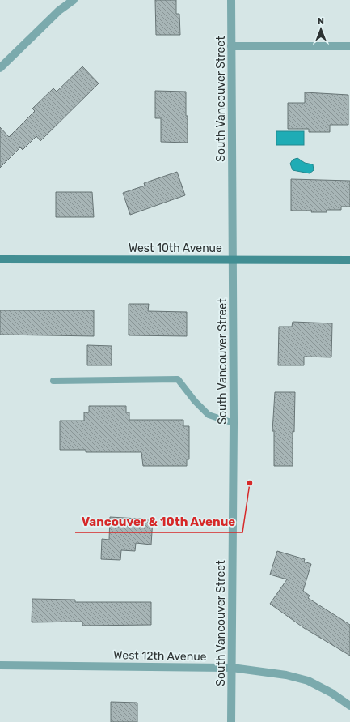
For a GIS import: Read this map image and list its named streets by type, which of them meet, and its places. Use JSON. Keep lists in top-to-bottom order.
{
  "streets": {
    "main road": ["West 10th Avenue"],
    "street": ["South Vancouver Street", "West 12th Avenue"]
  },
  "crossings": [
    ["South Vancouver Street", "West 10th Avenue"],
    ["South Vancouver Street", "West 12th Avenue"]
  ],
  "places": ["Vancouver & 10th Avenue"],
  "north": "top"
}
